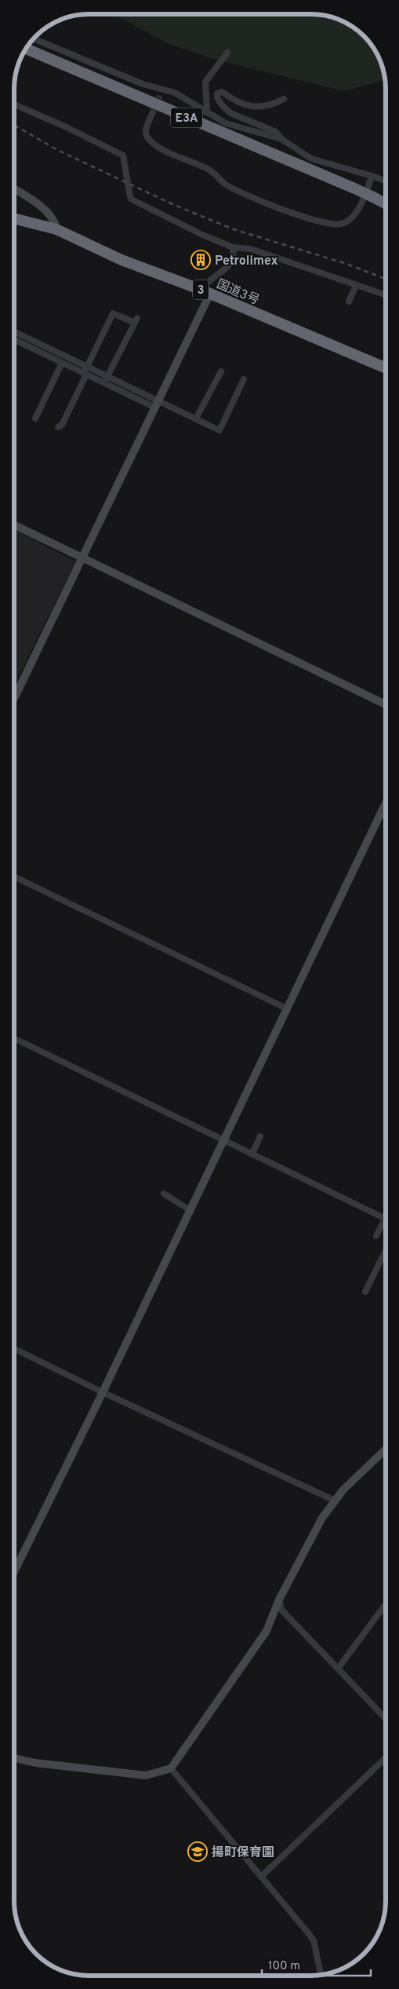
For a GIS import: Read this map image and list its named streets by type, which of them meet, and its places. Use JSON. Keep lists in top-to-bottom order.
{
  "streets": {
    "highway": ["E3A", "3", "国道3号"]
  },
  "places": {
    "building": ["Petrolimex"],
    "school or university": ["揚町保育園"]
  },
  "scale_bar": "100 m"
}
